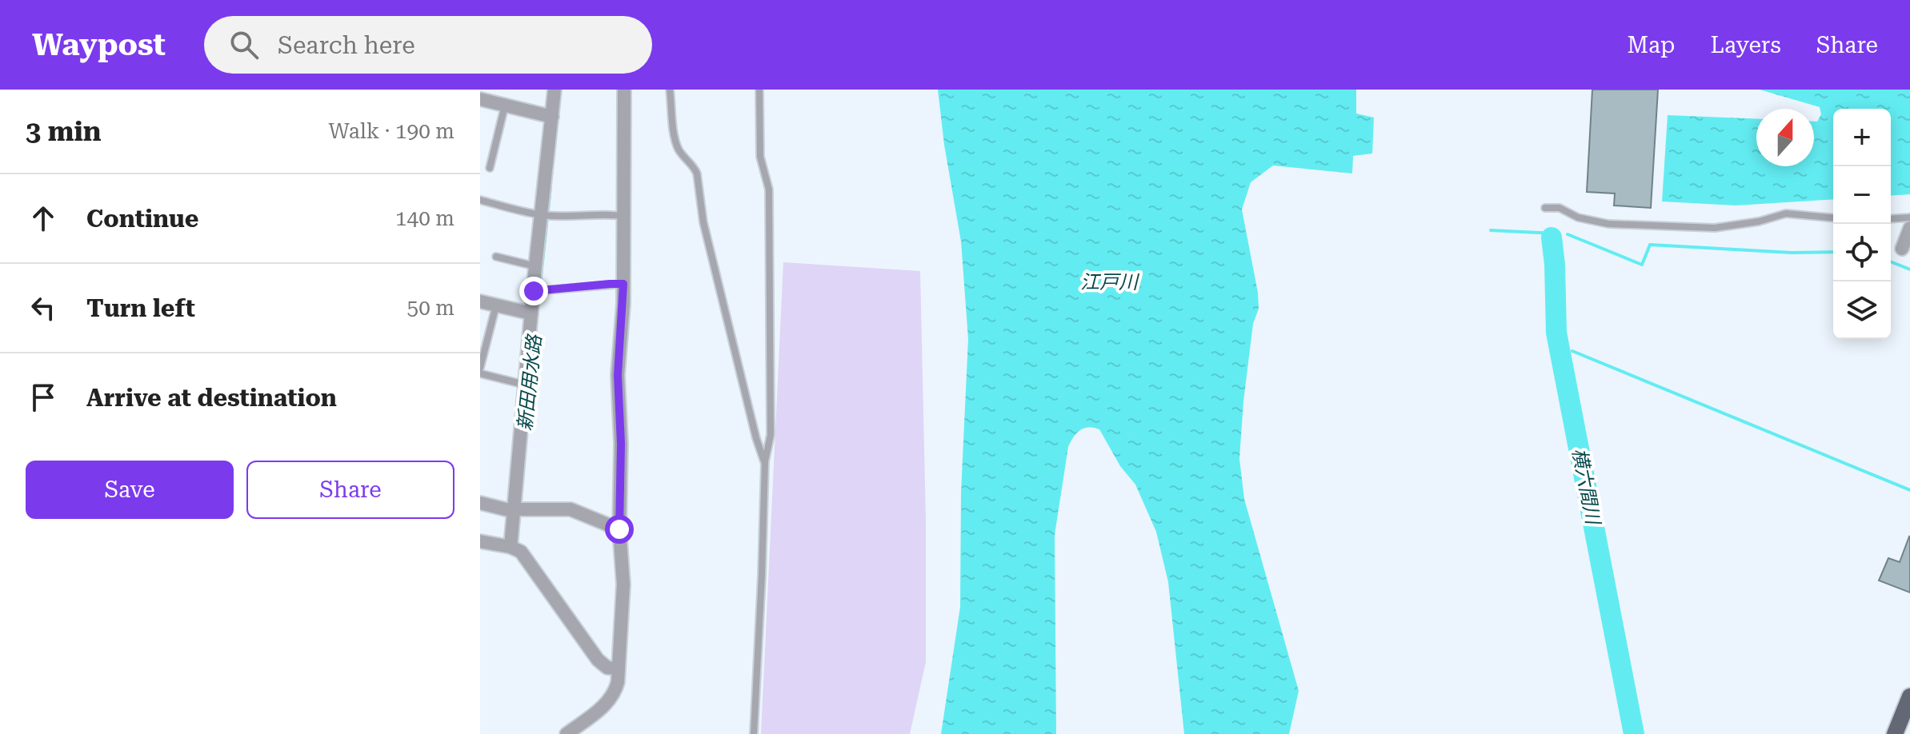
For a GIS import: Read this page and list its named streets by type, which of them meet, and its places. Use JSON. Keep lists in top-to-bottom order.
{
  "water": ["江戸川", "新田用水路", "横六間川"],
  "north": "top",
  "page": {
    "header": "Waypost",
    "search": "Search here",
    "nav": ["Map", "Layers", "Share"],
    "heading": ["3 min", "Walk · 190 m"],
    "map_buttons": ["+", "−"],
    "list": [
      ["Continue", "140 m"],
      ["Turn left", "50 m"],
      "Arrive at destination"
    ],
    "buttons": ["Save", "Share"]
  }
}
